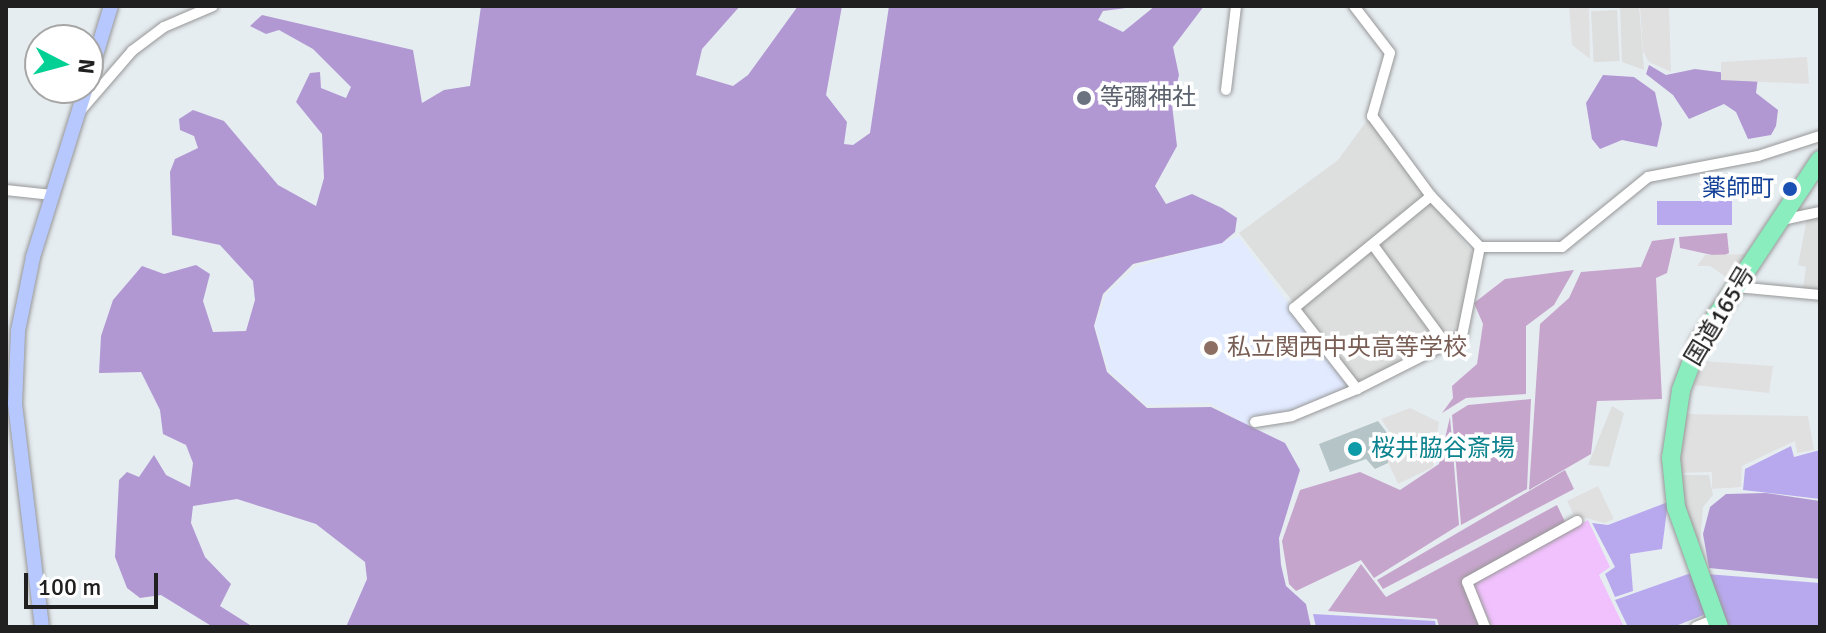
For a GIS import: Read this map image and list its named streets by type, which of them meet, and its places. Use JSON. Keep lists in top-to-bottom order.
{
  "streets": {
    "highway": ["国道165号"]
  },
  "places": [
    "等彌神社",
    "薬師町",
    "私立関西中央高等学校",
    "桜井脇谷斎場"
  ],
  "scale_bar": "100 m",
  "north": "right"
}
